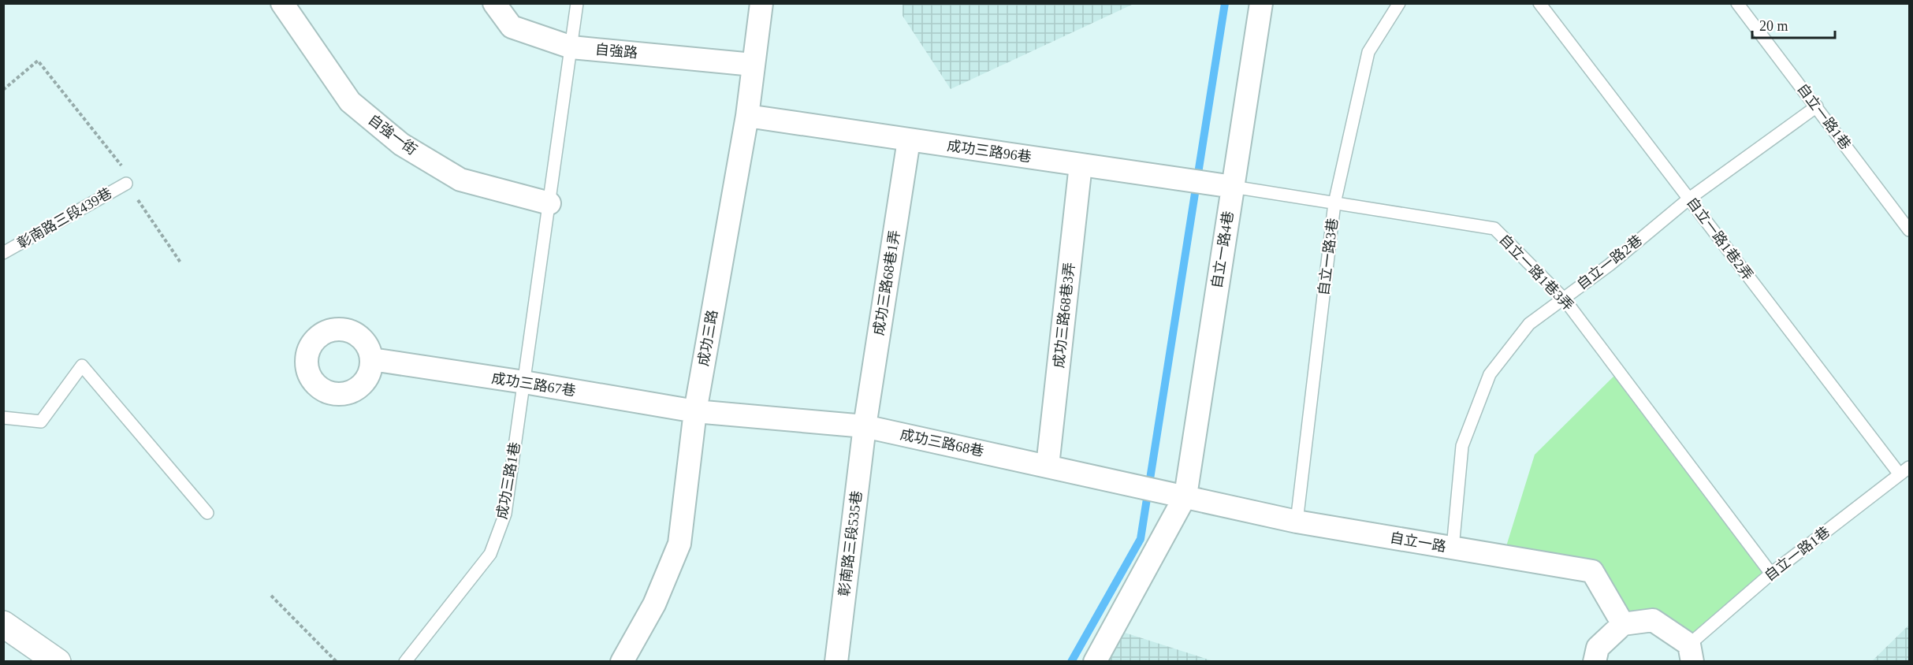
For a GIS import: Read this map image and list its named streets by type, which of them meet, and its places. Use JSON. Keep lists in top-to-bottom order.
{
  "streets": {
    "street": [
      "自強路",
      "自強一街",
      "成功三路96巷",
      "自立一路4巷",
      "成功三路68巷1弄",
      "成功三路68巷3弄",
      "成功三路",
      "成功三路67巷",
      "成功三路68巷",
      "自立一路",
      "彰南路三段535巷"
    ],
    "lane": [
      "自立一路1巷",
      "彰南路三段439巷",
      "自立一路1巷2弄",
      "自立一路3巷",
      "自立一路2巷",
      "自立一路1巷3弄",
      "成功三路1巷"
    ]
  },
  "crossings": [
    ["自強路", "成功三路"],
    ["自強路", "成功三路1巷"],
    ["自立一路1巷", "自立一路1巷2弄"],
    ["自立一路1巷", "自立一路2巷"],
    ["自立一路1巷", "自立一路1巷3弄"],
    ["自強一街", "成功三路1巷"],
    ["成功三路96巷", "自立一路4巷"],
    ["成功三路96巷", "自立一路1巷3弄"],
    ["成功三路96巷", "成功三路68巷1弄"],
    ["成功三路96巷", "成功三路68巷3弄"],
    ["成功三路96巷", "成功三路"],
    ["自立一路1巷2弄", "自立一路2巷"],
    ["自立一路4巷", "自立一路1巷3弄"],
    ["自立一路4巷", "成功三路68巷"],
    ["自立一路4巷", "自立一路"],
    ["自立一路3巷", "自立一路1巷3弄"],
    ["自立一路3巷", "自立一路"],
    ["自立一路2巷", "自立一路1巷3弄"],
    ["自立一路2巷", "自立一路"],
    ["成功三路68巷1弄", "成功三路68巷"],
    ["成功三路68巷1弄", "彰南路三段535巷"],
    ["成功三路68巷3弄", "成功三路68巷"],
    ["成功三路", "成功三路67巷"],
    ["成功三路", "成功三路68巷"],
    ["成功三路67巷", "成功三路68巷"],
    ["成功三路67巷", "成功三路1巷"],
    ["成功三路68巷", "自立一路"],
    ["成功三路68巷", "彰南路三段535巷"]
  ],
  "scale_bar": "20 m"
}
